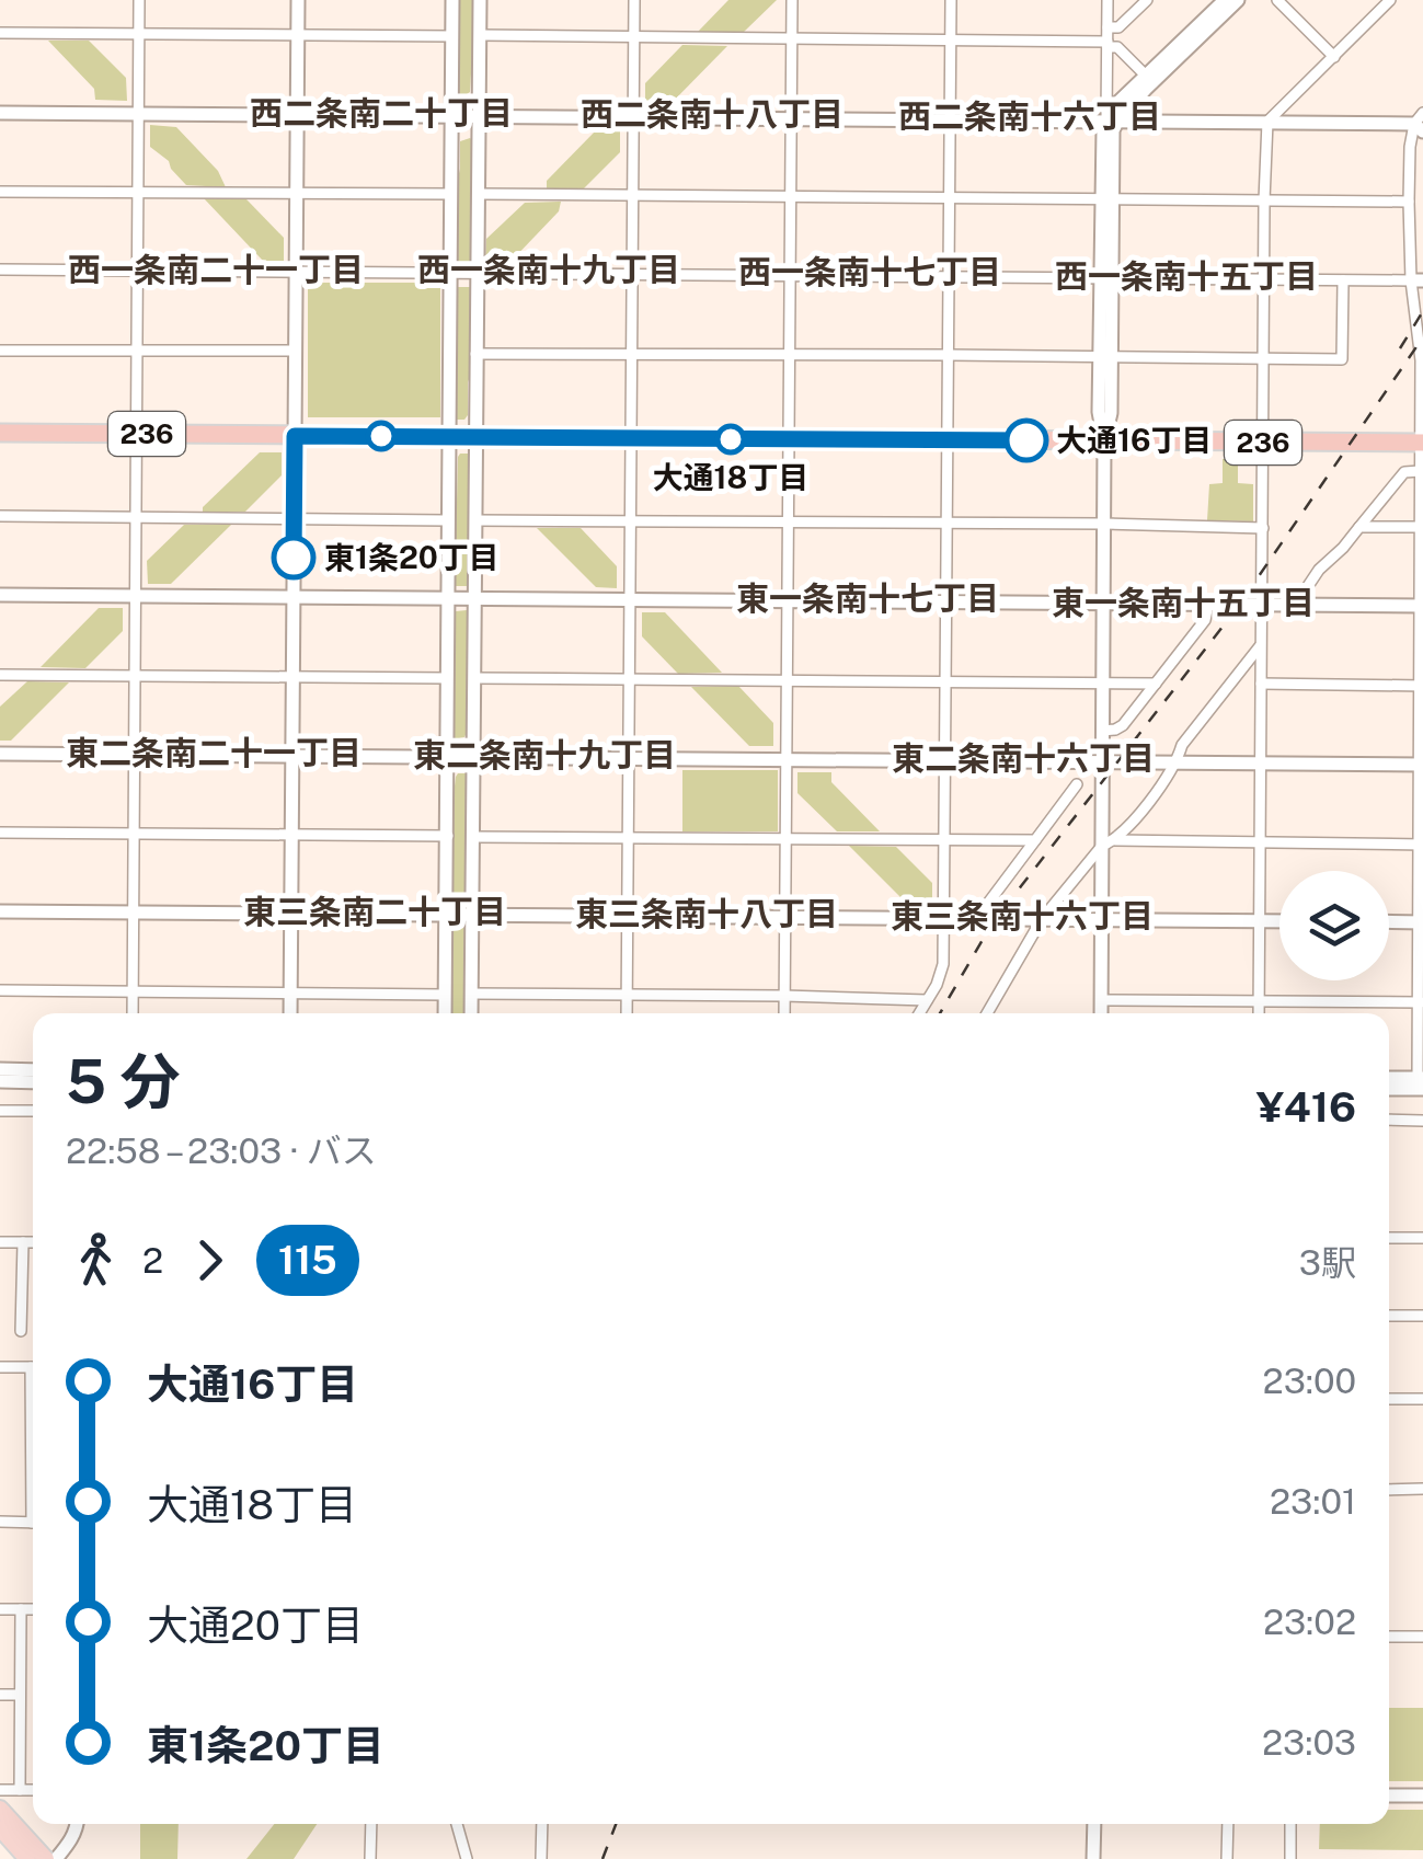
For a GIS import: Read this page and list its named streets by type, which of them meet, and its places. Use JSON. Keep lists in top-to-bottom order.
{
  "streets": {
    "highway": ["236"]
  },
  "districts": [
    "西二条南二十丁目",
    "西二条南十八丁目",
    "西二条南十六丁目",
    "西一条南二十一丁目",
    "西一条南十九丁目",
    "西一条南十七丁目",
    "西一条南十五丁目",
    "東一条南十七丁目",
    "東一条南十五丁目",
    "東二条南二十一丁目",
    "東二条南十九丁目",
    "東二条南十六丁目",
    "東三条南二十丁目",
    "東三条南十八丁目",
    "東三条南十六丁目"
  ],
  "places": ["大通18丁目", "大通16丁目", "東1条20丁目"],
  "lines": ["bus line 115"],
  "page": {
    "heading": ["5 分", "22:58 – 23:03 · バス", "¥416"],
    "legs": ["2", "115", "3駅"],
    "list": [
      {
        "name": "大通16丁目",
        "value": "23:00"
      },
      {
        "name": "大通18丁目",
        "value": "23:01"
      },
      {
        "name": "大通20丁目",
        "value": "23:02"
      },
      {
        "name": "東1条20丁目",
        "value": "23:03"
      }
    ]
  }
}
